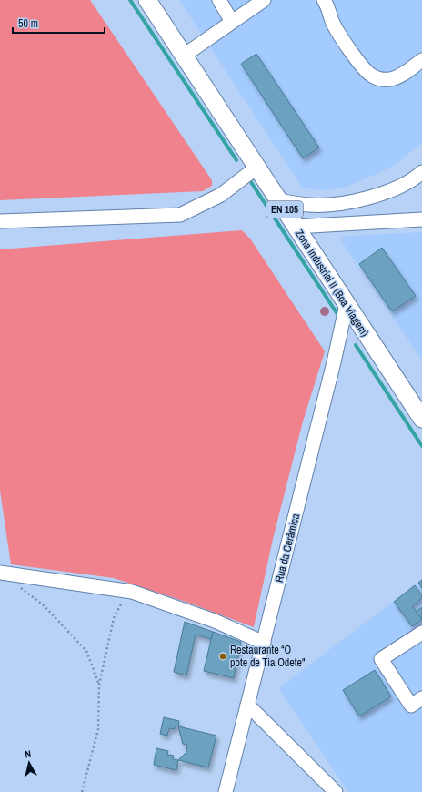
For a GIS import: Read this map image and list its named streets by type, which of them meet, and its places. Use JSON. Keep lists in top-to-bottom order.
{
  "streets": {
    "main road": ["EN 105", "Zona Industrial II (Boa Viagem)"],
    "street": ["Rua da Cerâmica"]
  },
  "crossings": [
    ["Zona Industrial II (Boa Viagem)", "Rua da Cerâmica"]
  ],
  "places": ["Restaurante “O pote de Tia Odete\""],
  "scale_bar": "50 m",
  "north": "top"
}
